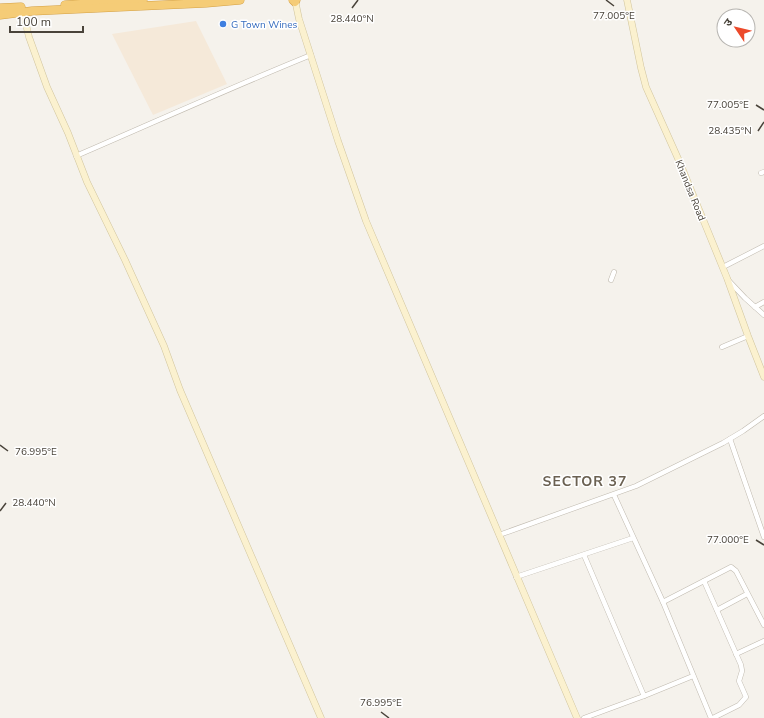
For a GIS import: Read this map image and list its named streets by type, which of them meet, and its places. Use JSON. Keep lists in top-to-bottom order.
{
  "streets": {
    "street": ["Khandsa Road"]
  },
  "districts": ["SECTOR 37"],
  "places": ["G Town Wines"],
  "scale_bar": "100 m",
  "north": "top left",
  "coordinates": [
    "77.005°E",
    "28.440°N",
    "28.435°N",
    "76.995°E",
    "77.000°E"
  ]
}
